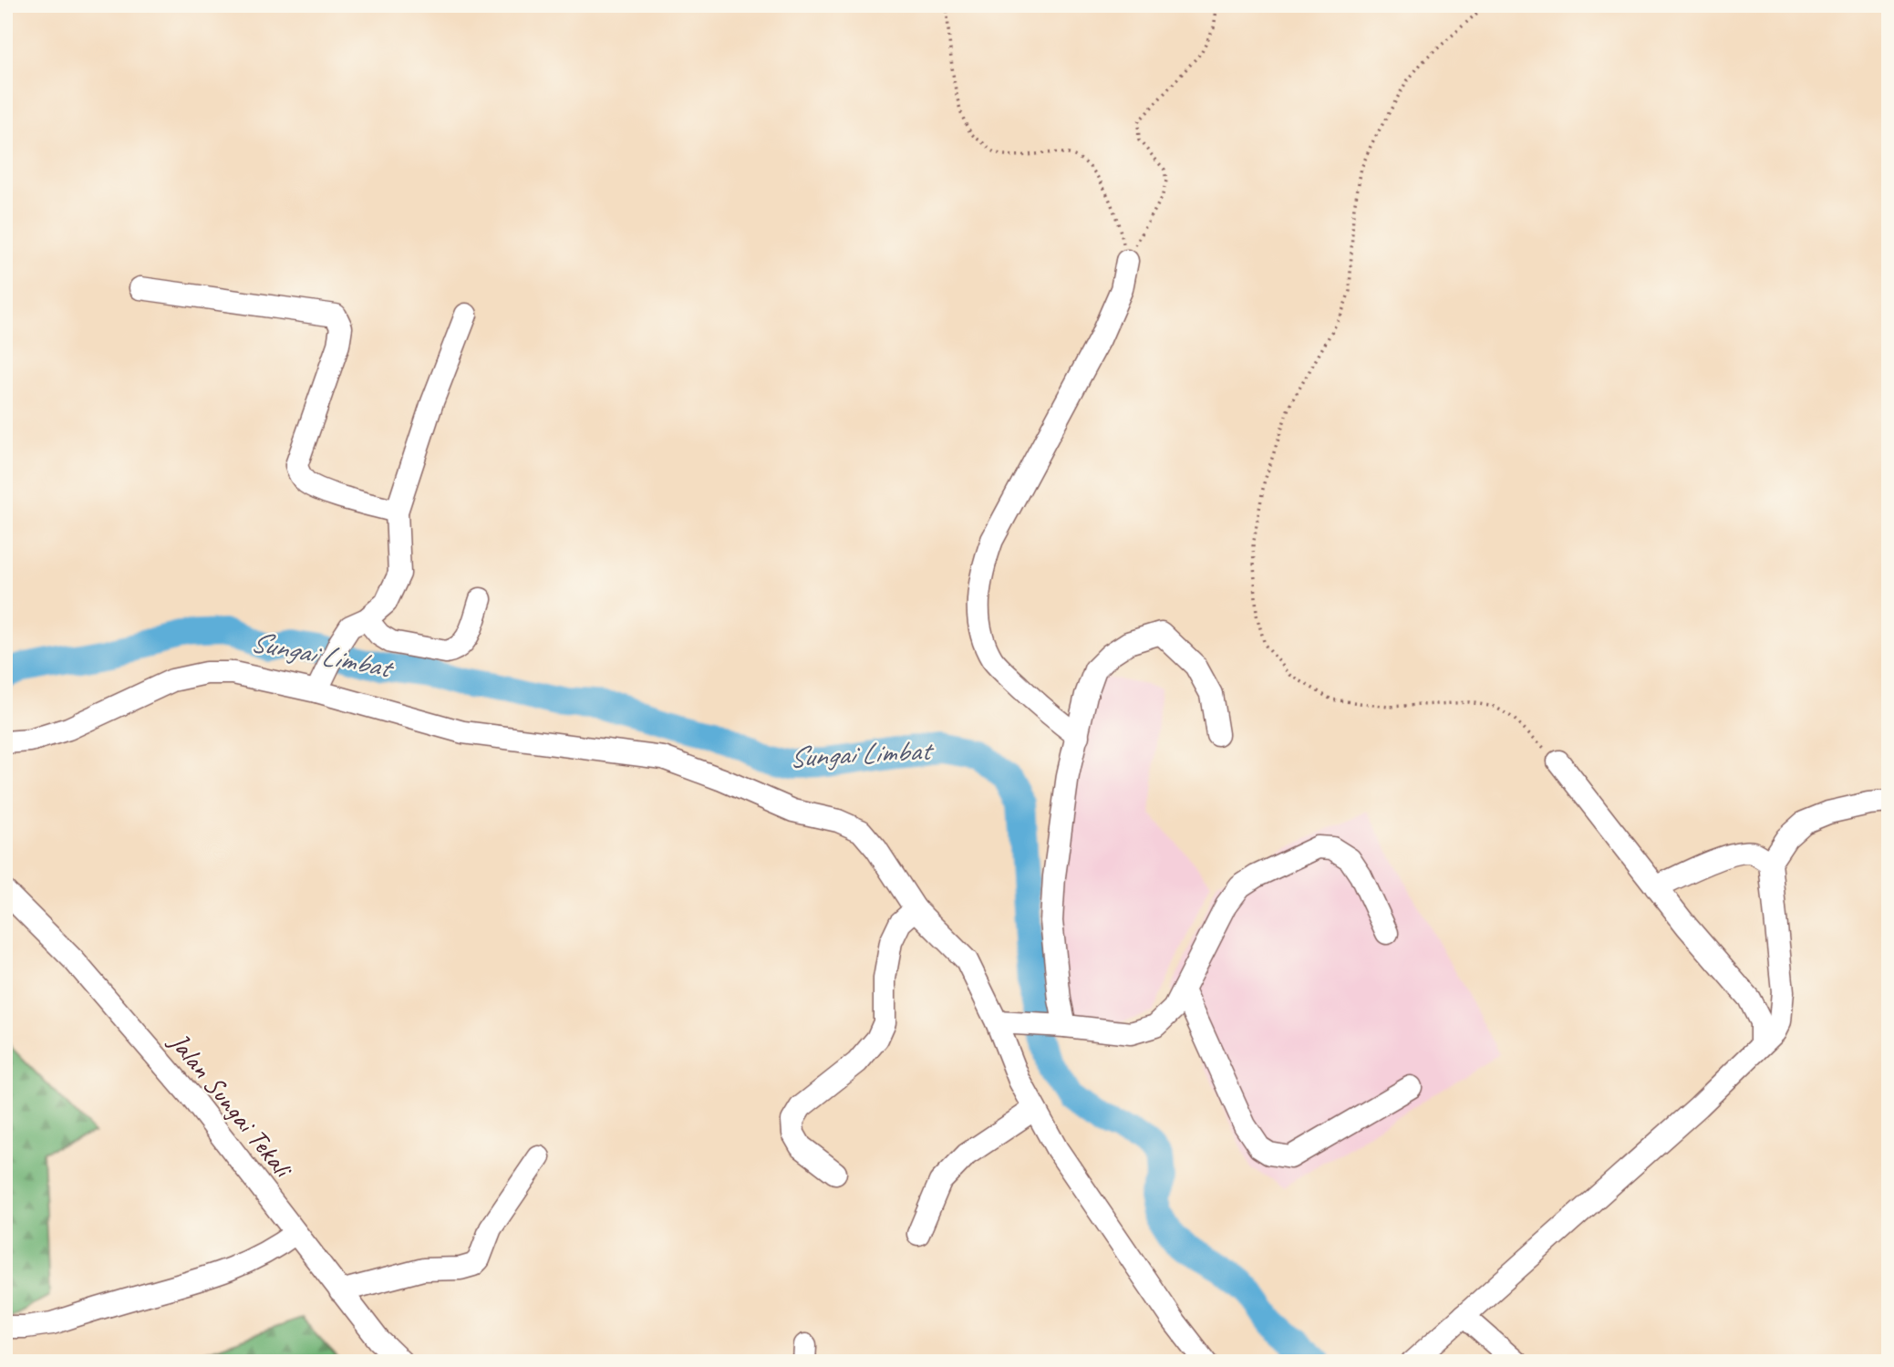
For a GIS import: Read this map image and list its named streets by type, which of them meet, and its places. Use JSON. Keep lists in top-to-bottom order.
{
  "streets": {
    "street": ["Jalan Sungai Tekali"]
  },
  "water": ["Sungai Limbat"]
}
